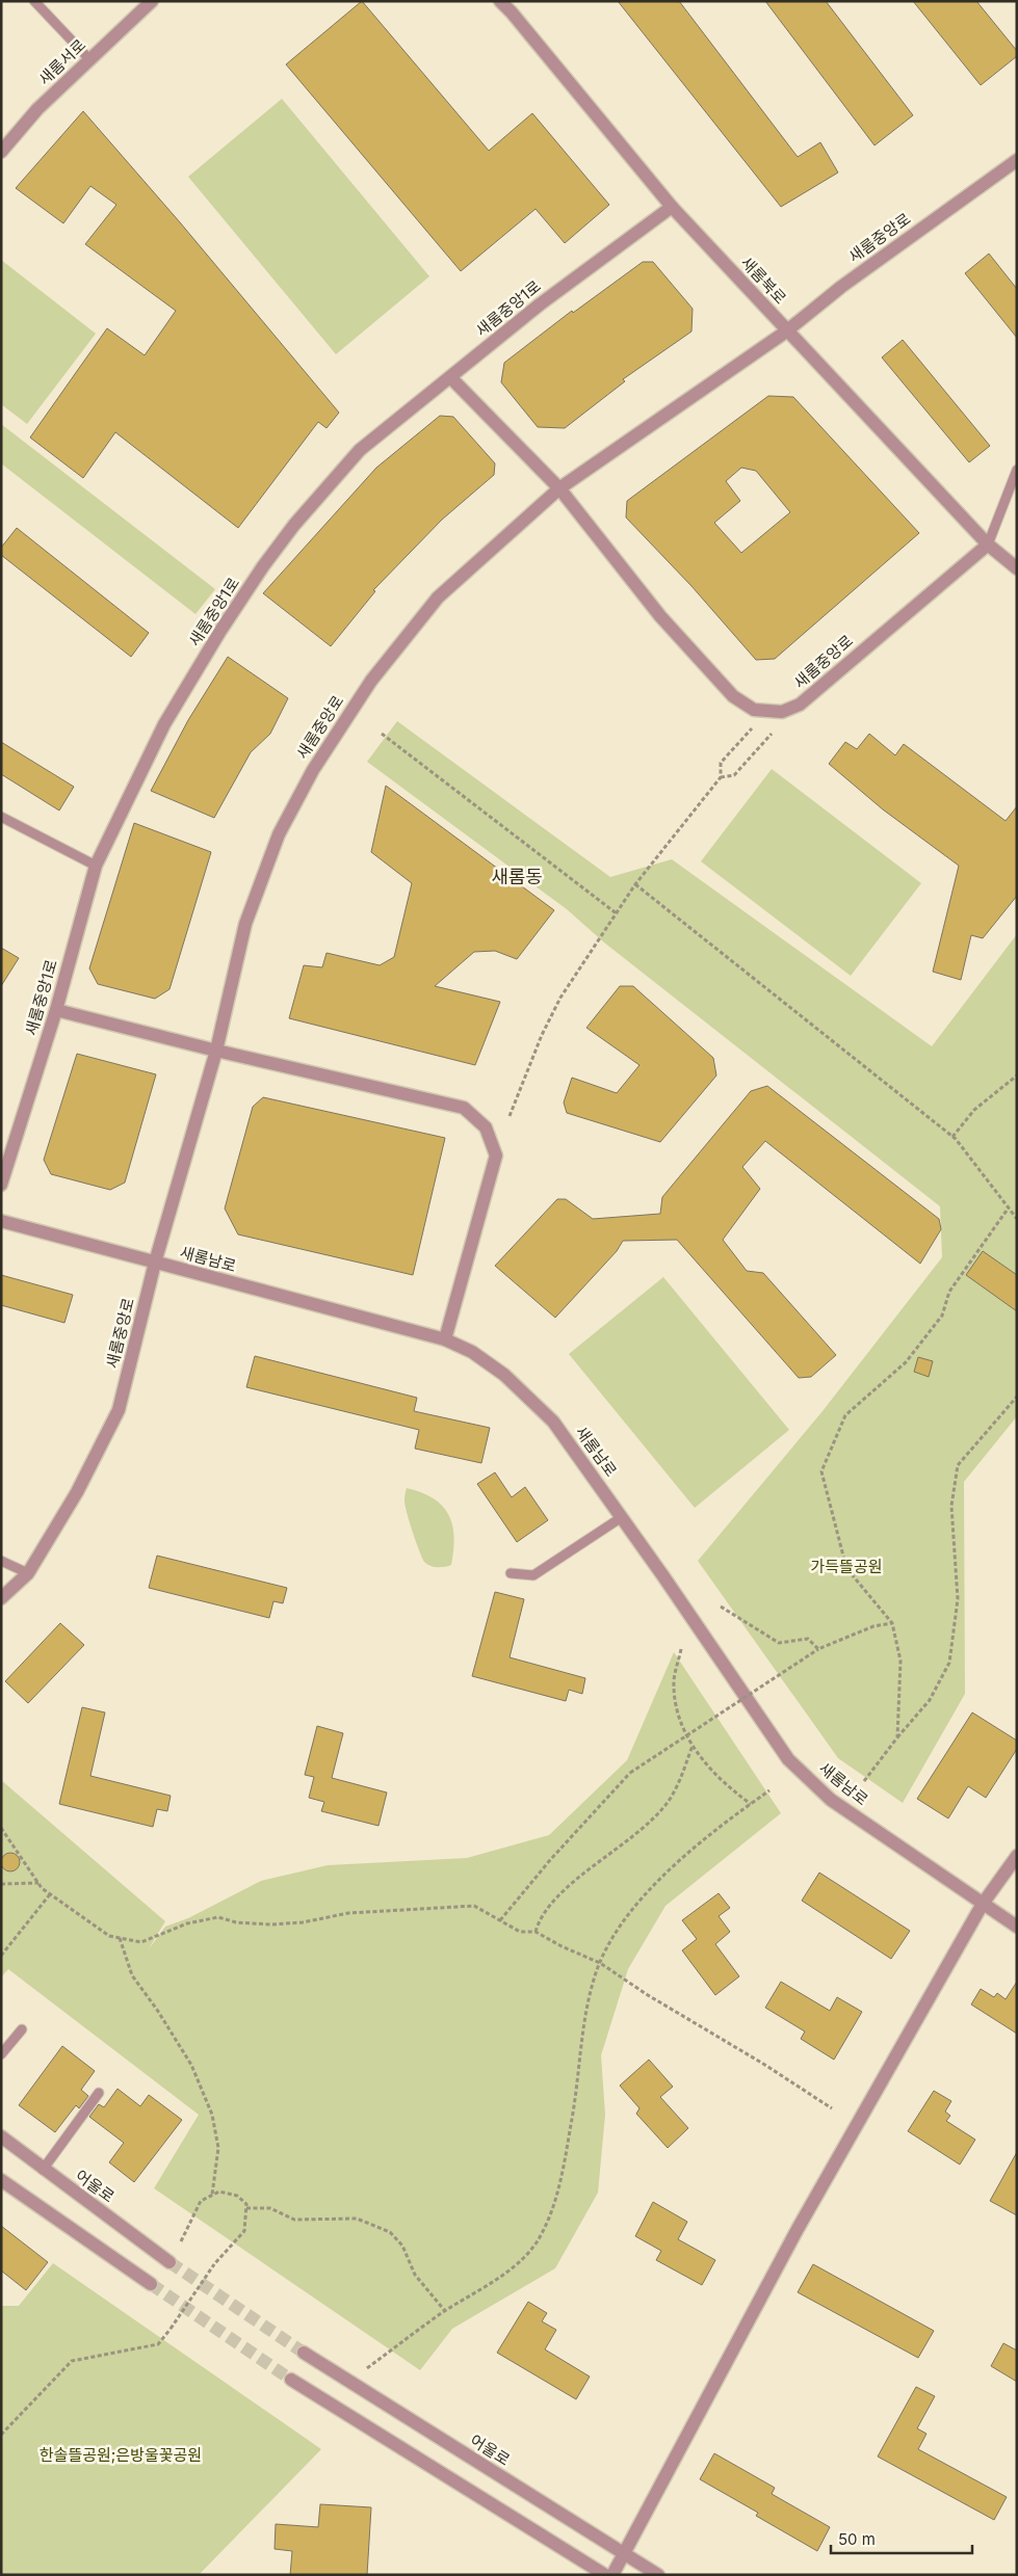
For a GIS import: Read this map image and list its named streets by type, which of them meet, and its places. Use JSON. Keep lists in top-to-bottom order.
{
  "streets": {
    "street": [
      "새롬서로",
      "새롬중앙로",
      "새롬북로",
      "새롬중앙1로",
      "새롬남로",
      "어울로"
    ]
  },
  "crossings": [
    ["새롬중앙로", "새롬북로"],
    ["새롬중앙로", "새롬남로"],
    ["새롬북로", "새롬중앙1로"]
  ],
  "districts": ["새롬동"],
  "parks": ["가득뜰공원", "한솔뜰공원;은방울꽃공원"],
  "scale_bar": "50 m"
}
